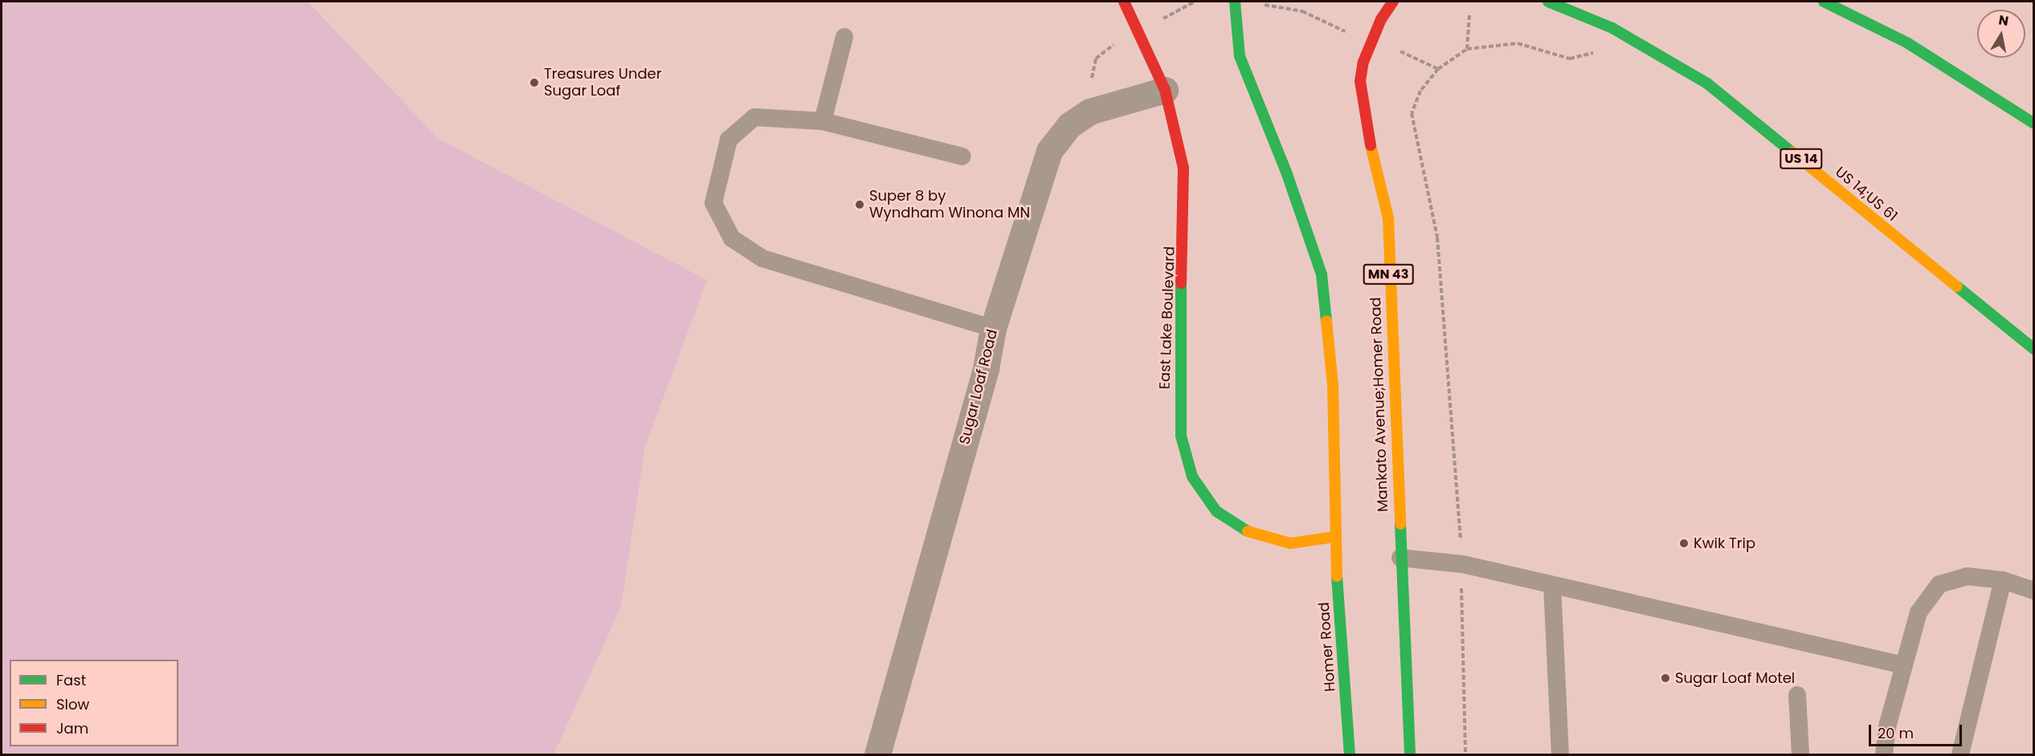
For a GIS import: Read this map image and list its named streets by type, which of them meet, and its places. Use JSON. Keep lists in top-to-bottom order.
{
  "streets": {
    "main road": [
      "US 14",
      "US 14;US 61",
      "MN 43",
      "East Lake Boulevard",
      "Mankato Avenue;Homer Road",
      "Homer Road"
    ],
    "street": ["Sugar Loaf Road"]
  },
  "crossings": [
    ["MN 43", "Mankato Avenue;Homer Road"],
    ["East Lake Boulevard", "Sugar Loaf Road"],
    ["East Lake Boulevard", "Homer Road"]
  ],
  "places": [
    "Treasures Under Sugar Loaf",
    "Super 8 by Wyndham Winona MN",
    "Kwik Trip",
    "Sugar Loaf Motel"
  ],
  "legend": ["Fast", "Slow", "Jam"],
  "scale_bar": "20 m",
  "north": "top"
}
